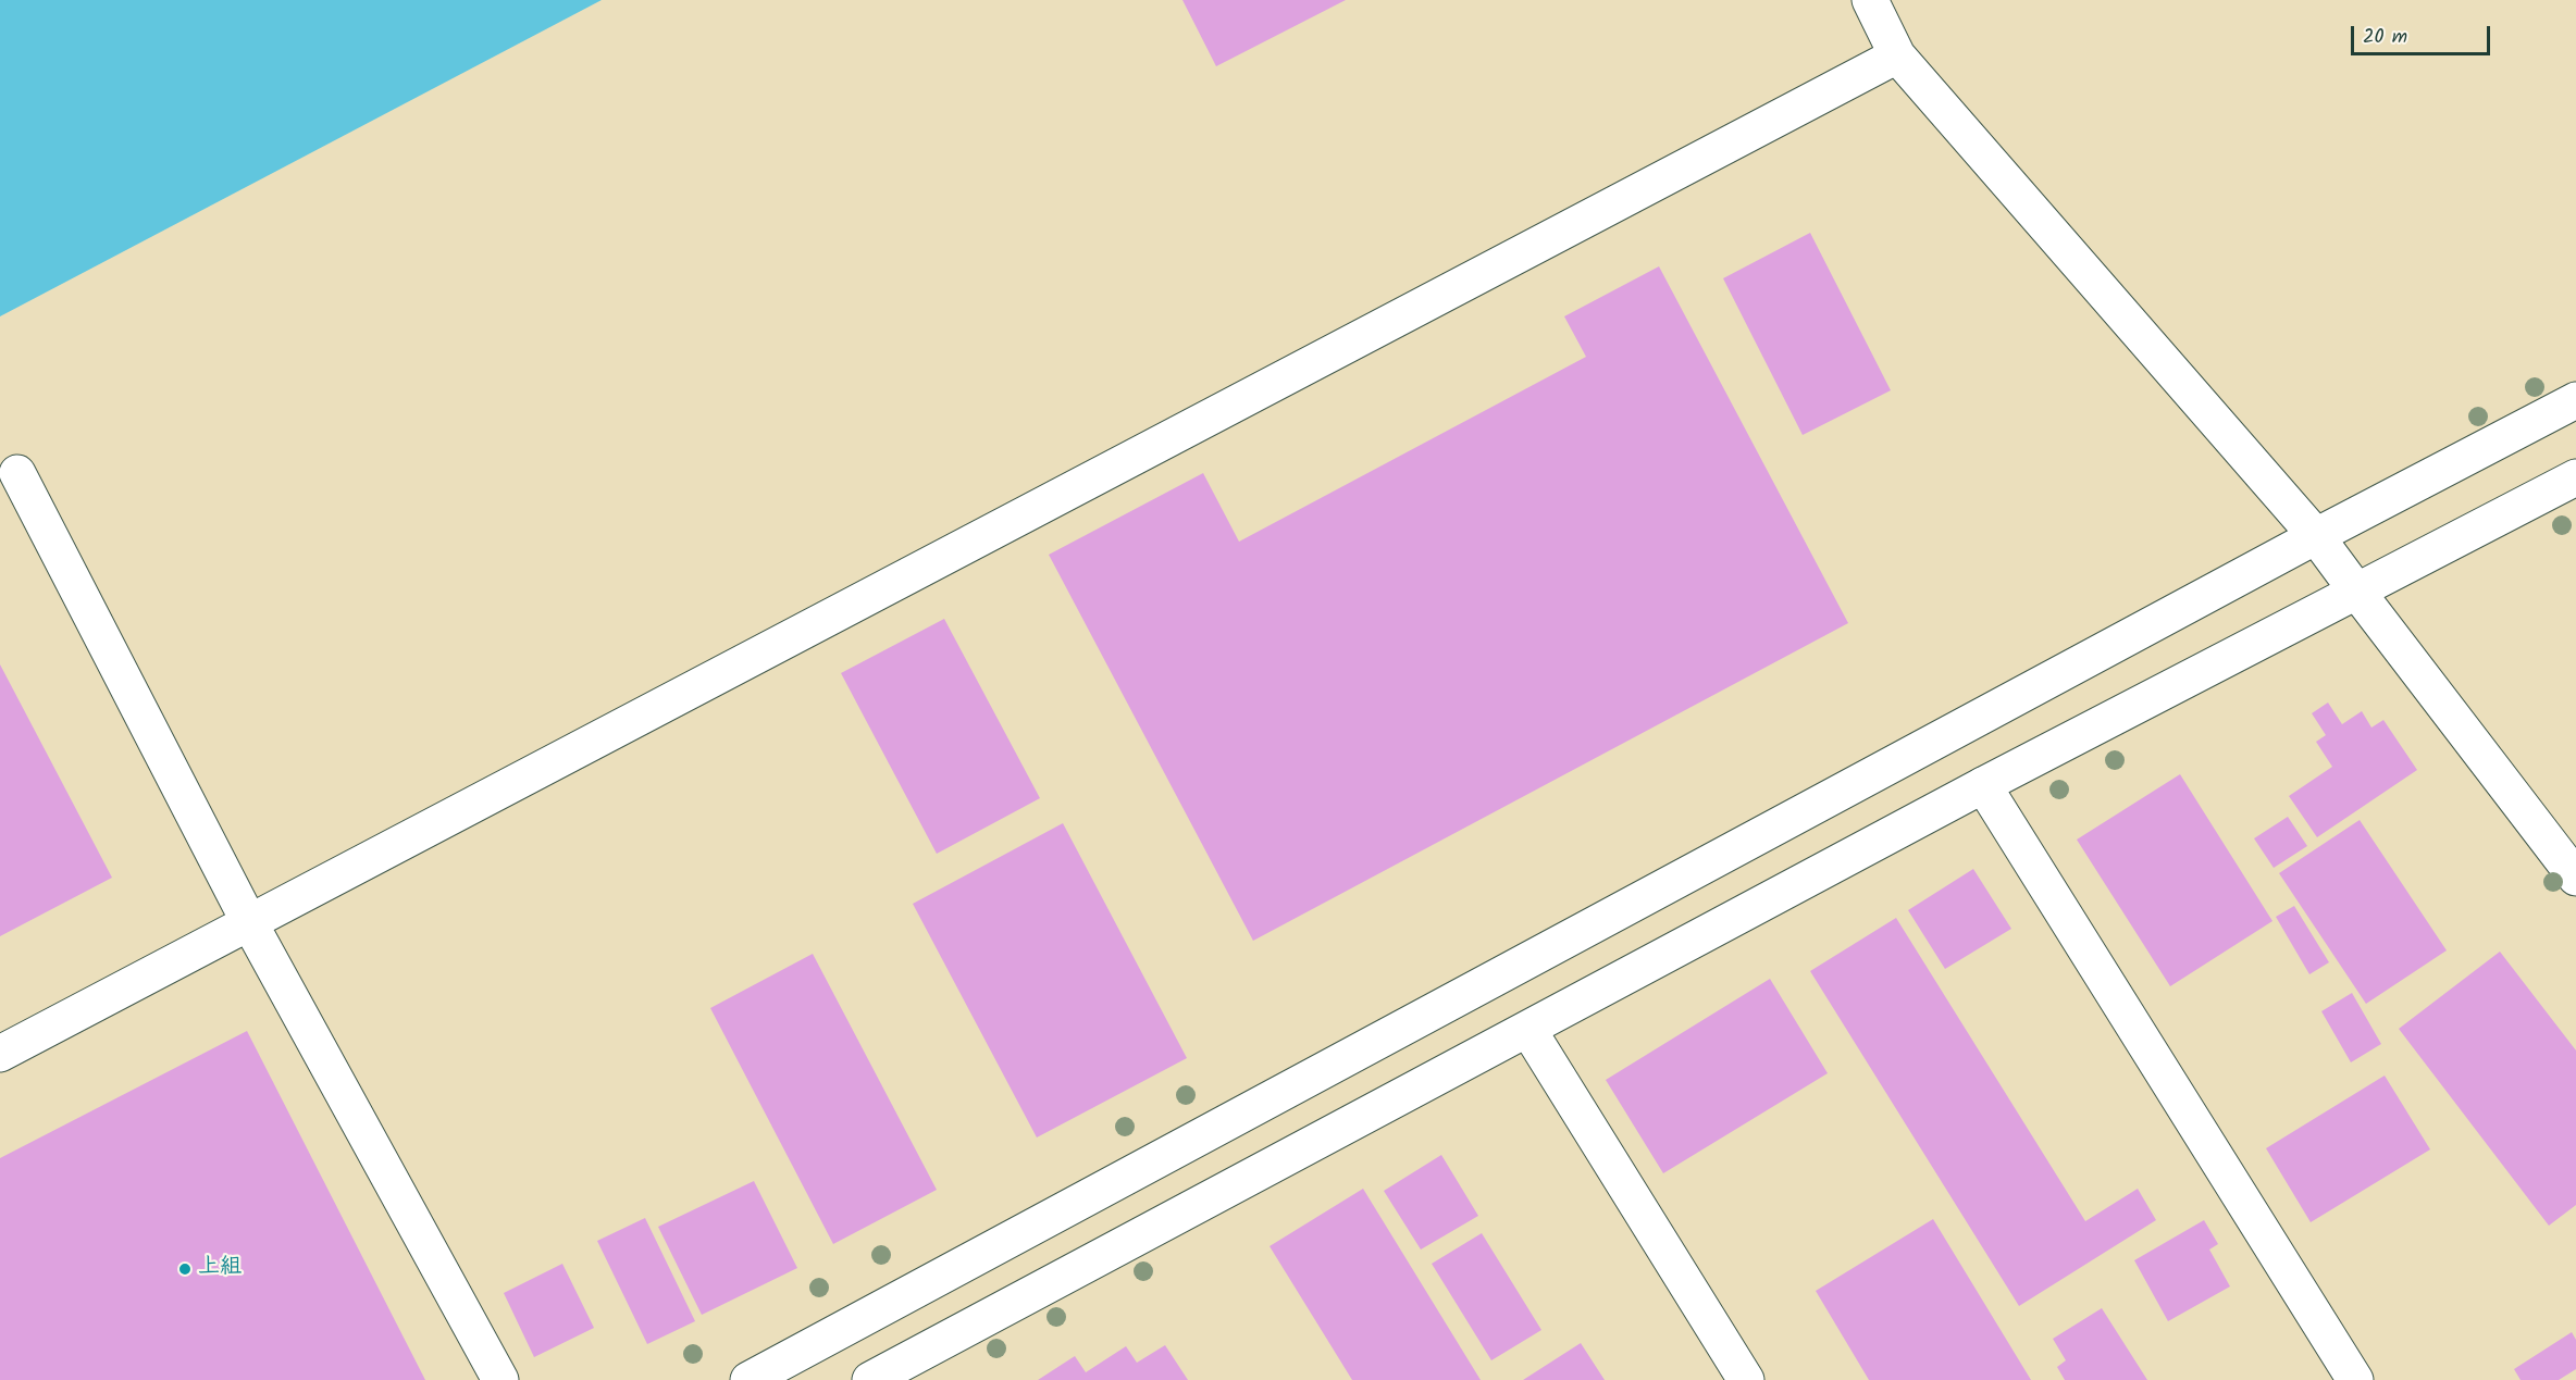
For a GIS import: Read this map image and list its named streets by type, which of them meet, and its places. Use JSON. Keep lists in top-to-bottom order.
{
  "places": ["上組"],
  "scale_bar": "20 m"
}
